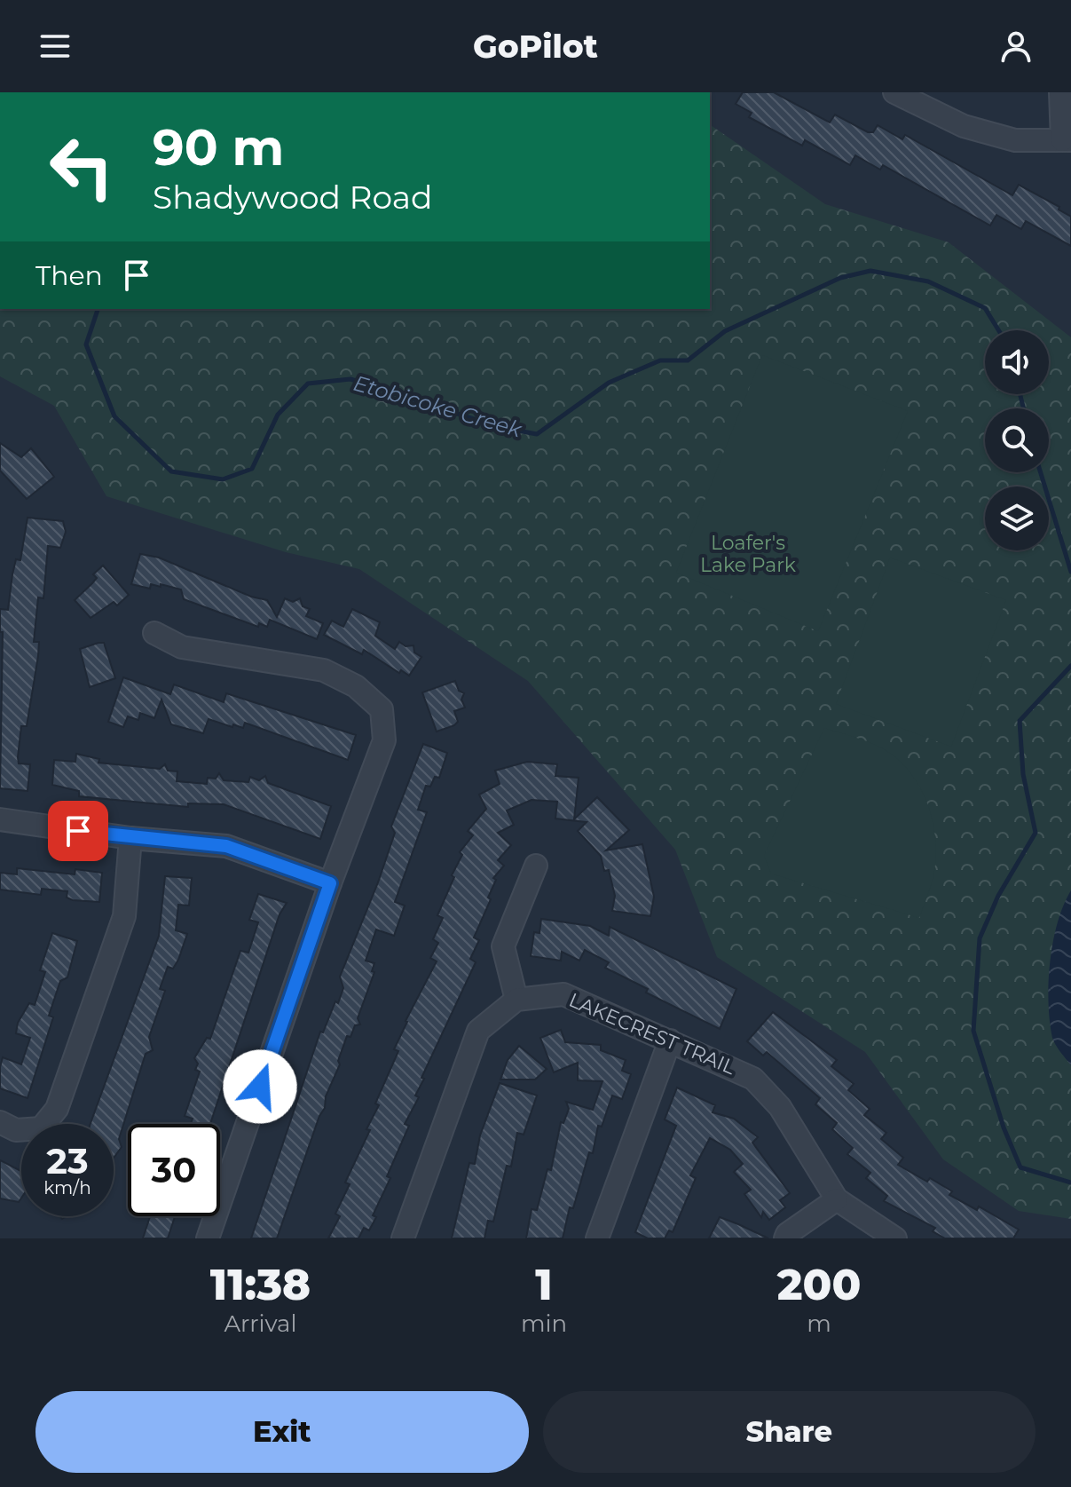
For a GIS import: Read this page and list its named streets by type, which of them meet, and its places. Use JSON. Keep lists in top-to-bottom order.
{
  "streets": {
    "street": ["LAKECREST TRAIL"]
  },
  "water": ["Etobicoke Creek"],
  "parks": ["Loafer's Lake Park"],
  "page": {
    "header": "GoPilot",
    "turn": ["90 m", "Shadywood Road"],
    "then": "Then",
    "speed": "23 km/h",
    "limit": "30",
    "eta": [
      "11:38",
      "Arrival",
      "1",
      "min",
      "200",
      "m"
    ],
    "buttons": ["Exit", "Share"]
  }
}
